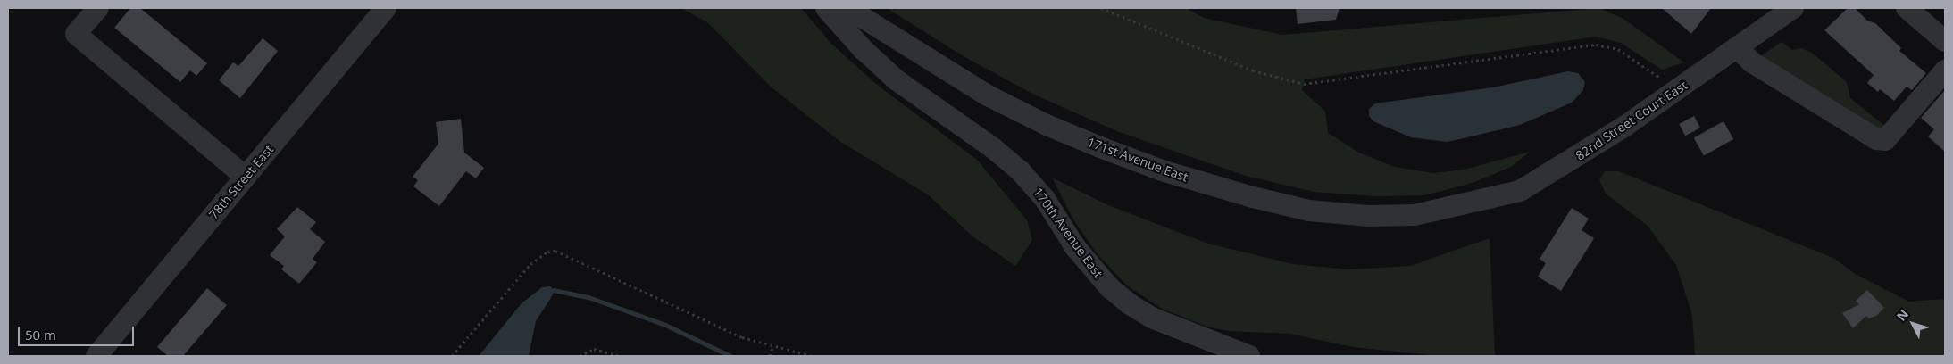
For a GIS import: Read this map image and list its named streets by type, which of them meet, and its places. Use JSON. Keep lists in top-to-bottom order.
{
  "streets": {
    "street": [
      "82nd Street Court East",
      "171st Avenue East",
      "78th Street East",
      "170th Avenue East"
    ]
  },
  "crossings": [
    ["82nd Street Court East", "171st Avenue East"]
  ],
  "scale_bar": "50 m",
  "north": "top left"
}
